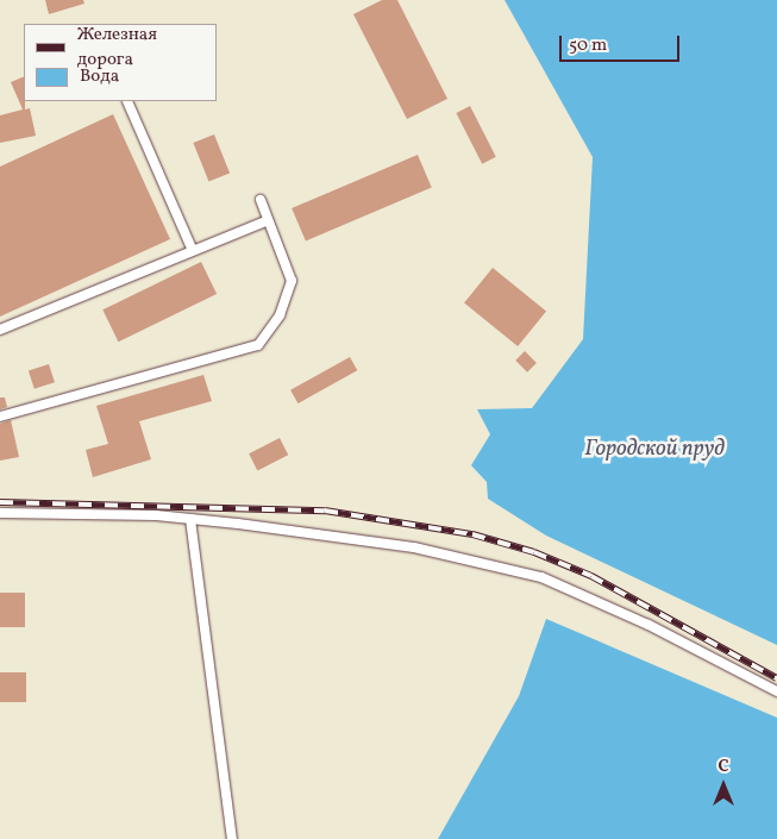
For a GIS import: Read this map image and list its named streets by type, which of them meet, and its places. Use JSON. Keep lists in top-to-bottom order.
{
  "water": ["Городской пруд"],
  "legend": ["Железная дорога", "Вода"],
  "scale_bar": "50 m",
  "north": "top"
}
